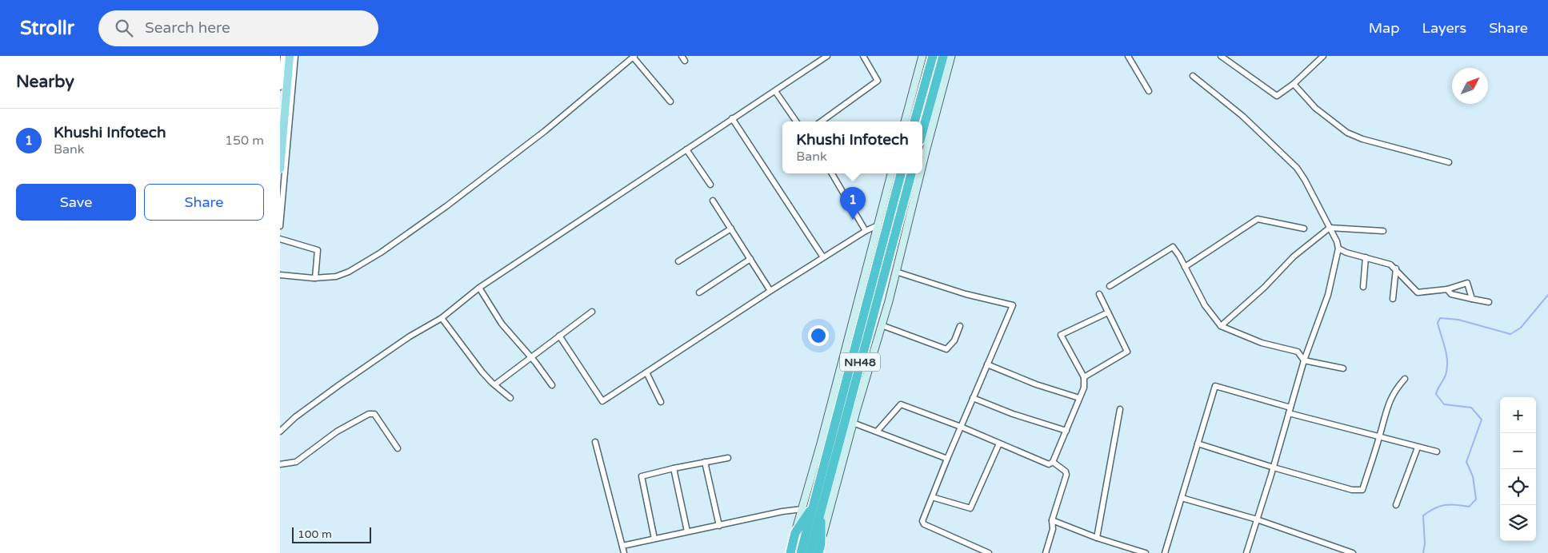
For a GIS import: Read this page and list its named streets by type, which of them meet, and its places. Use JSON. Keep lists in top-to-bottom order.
{
  "streets": {
    "highway": ["NH48"]
  },
  "scale_bar": "100 m",
  "north": "top right",
  "page": {
    "header": "Strollr",
    "search": "Search here",
    "nav": ["Map", "Layers", "Share"],
    "heading": "Nearby",
    "list": [
      {
        "mark": "1",
        "name": "Khushi Infotech",
        "note": "Bank",
        "value": "150 m"
      }
    ],
    "popup": ["Khushi Infotech", "Bank"],
    "buttons": ["Save", "Share"],
    "pins": "1",
    "map_buttons": ["+", "−"],
    "scale": "100 m"
  }
}
